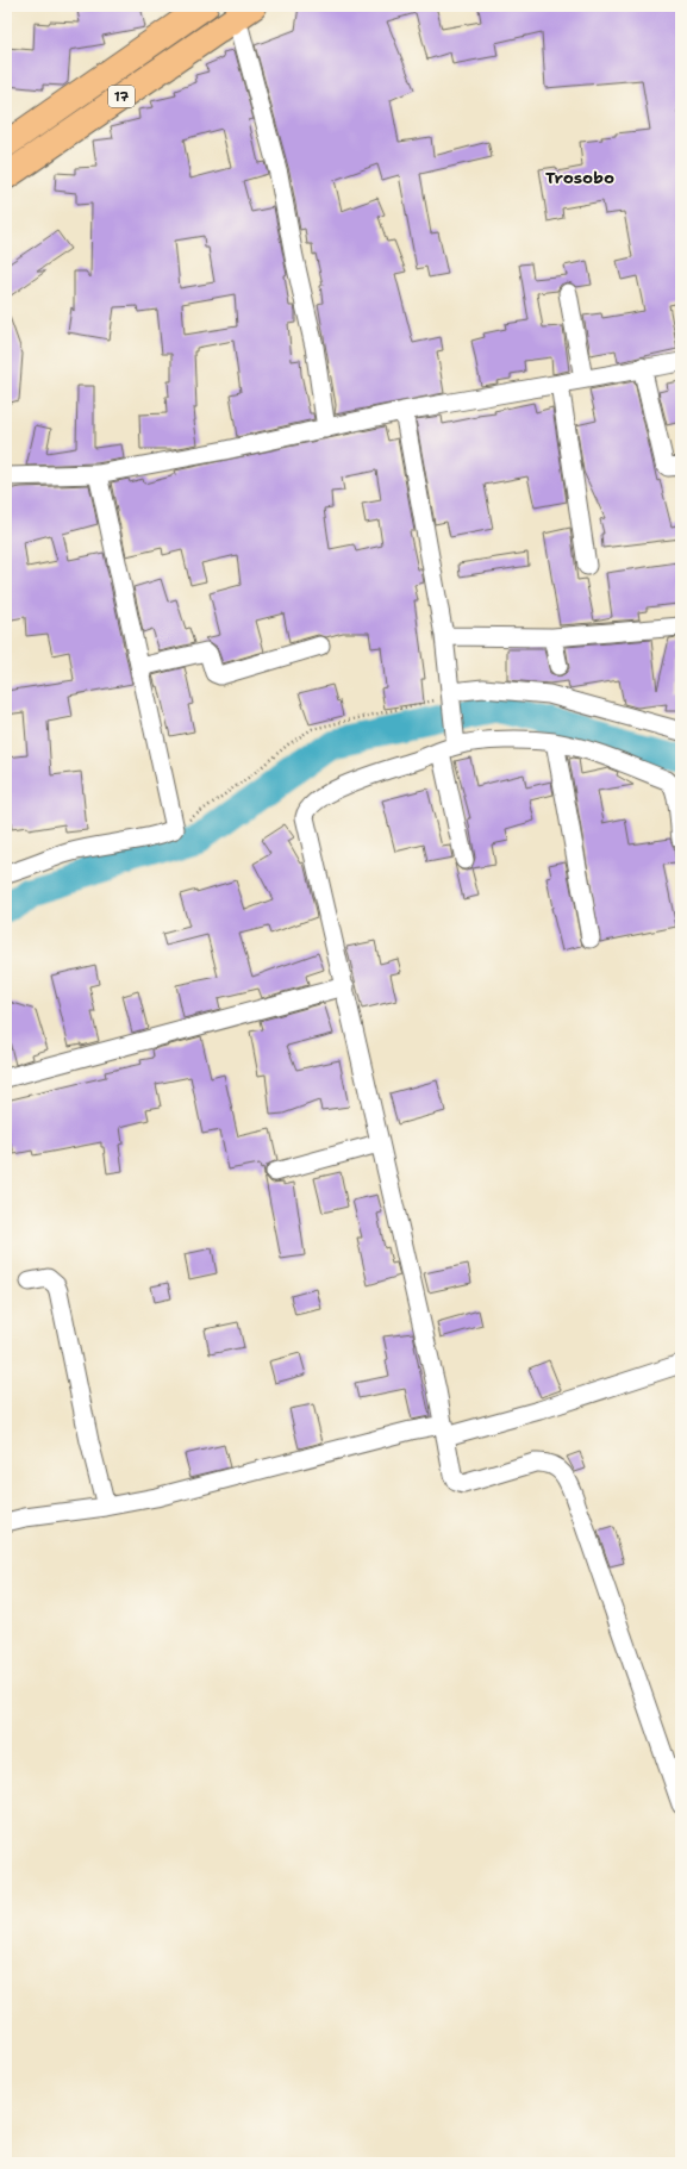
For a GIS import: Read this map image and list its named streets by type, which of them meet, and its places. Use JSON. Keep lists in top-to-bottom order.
{
  "streets": {
    "highway": ["17"]
  },
  "districts": ["Trosobo"]
}
